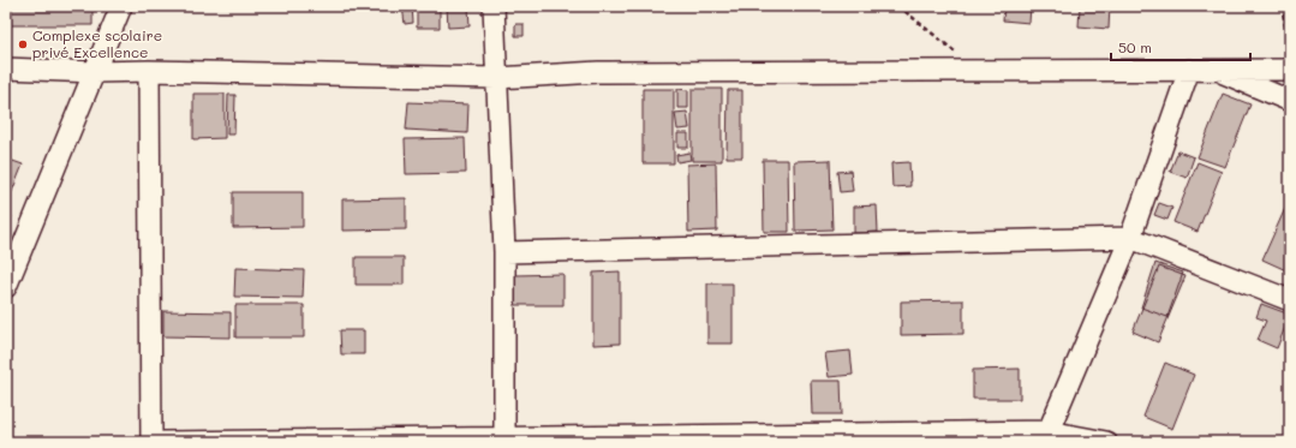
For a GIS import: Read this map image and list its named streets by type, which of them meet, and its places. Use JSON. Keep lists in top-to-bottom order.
{
  "places": ["Complexe scolaire privé Excellence"],
  "scale_bar": "50 m"
}
